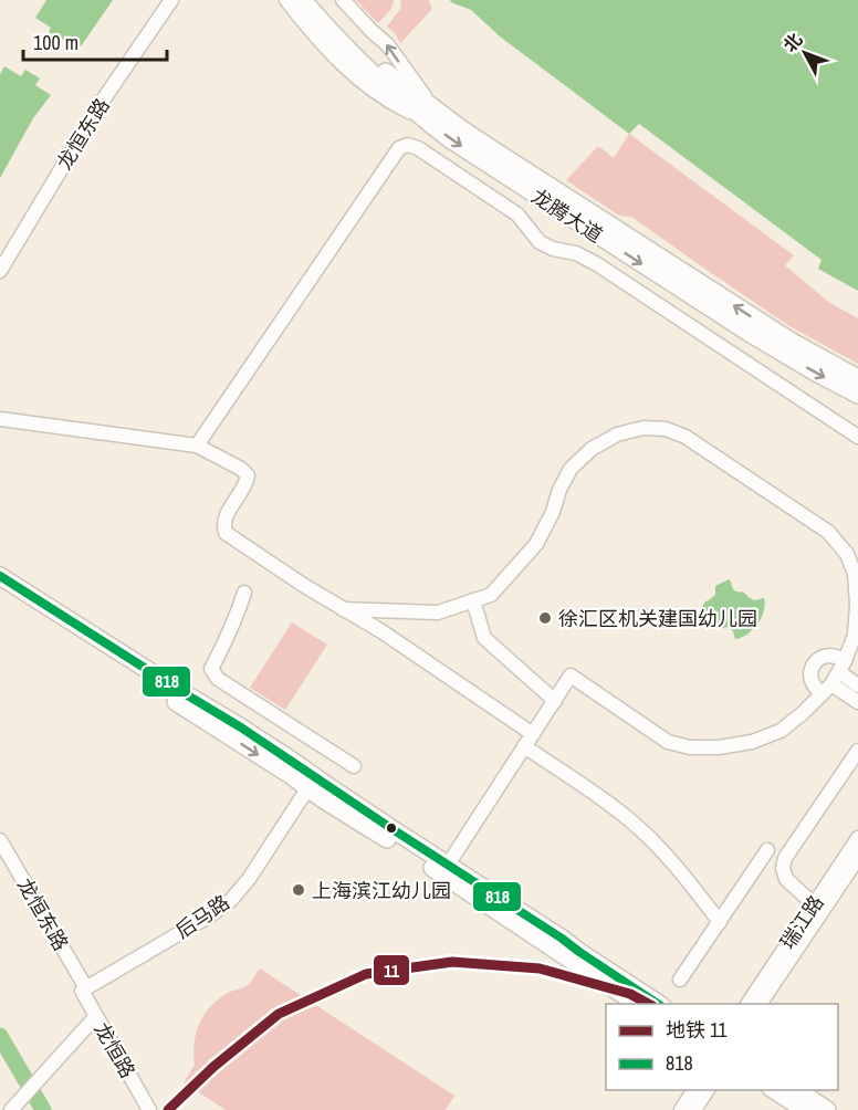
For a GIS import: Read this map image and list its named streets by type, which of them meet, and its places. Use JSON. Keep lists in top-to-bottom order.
{
  "streets": {
    "main road": ["龙腾大道"],
    "street": [
      "龙恒东路",
      "后马路",
      "瑞江路",
      "龙恒路"
    ]
  },
  "crossings": [
    ["龙恒东路", "后马路"],
    ["龙恒东路", "龙恒路"],
    ["后马路", "龙恒路"]
  ],
  "places": ["徐汇区机关建国幼儿园", "上海滨江幼儿园"],
  "lines": ["transit line 818", "metro line 11"],
  "legend": ["地铁 11", "818"],
  "scale_bar": "100 m",
  "north": "top left"
}
